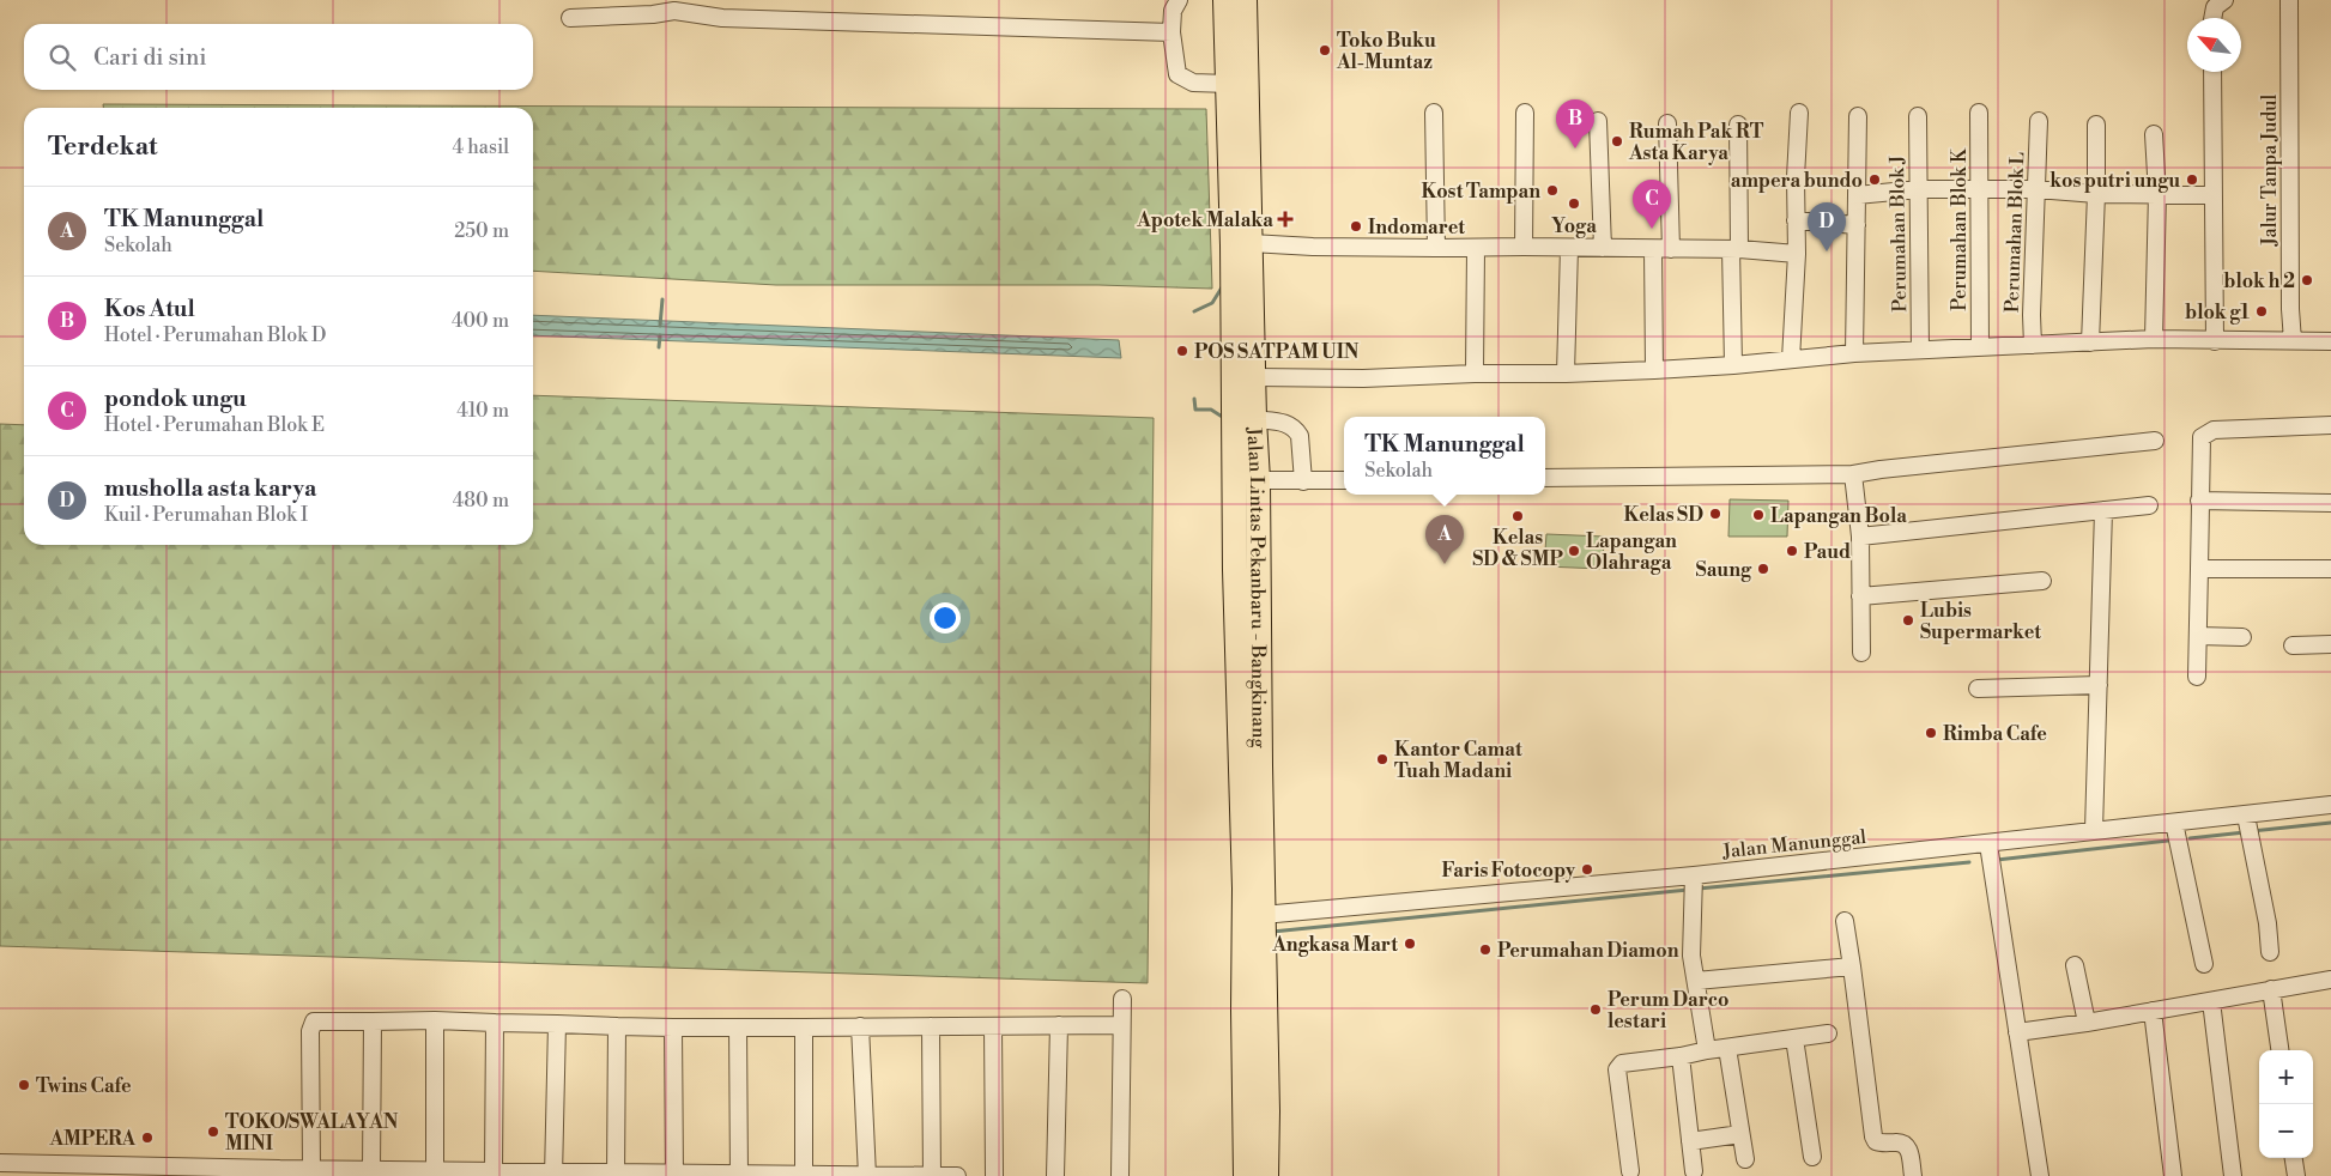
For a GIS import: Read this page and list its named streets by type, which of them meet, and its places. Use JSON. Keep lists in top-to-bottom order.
{
  "streets": {
    "highway": ["Jalan Lintas Pekanbaru - Bangkinang"],
    "street": [
      "Jalur Tanpa Judul",
      "Perumahan Blok K",
      "Perumahan Blok L",
      "Perumahan Blok J",
      "Jalan Manunggal"
    ]
  },
  "crossings": [
    ["Jalan Lintas Pekanbaru - Bangkinang", "Jalan Manunggal"]
  ],
  "places": {
    "other": [
      "Toko Buku Al-Muntaz",
      "Rumah Pak RT Asta Karya",
      "ampera bundo",
      "kos putri ungu",
      "Kost Tampan",
      "Yoga",
      "Indomaret",
      "blok h 2",
      "blok g1",
      "POS SATPAM UIN",
      "Kelas SD",
      "Lapangan Bola",
      "Kelas SD & SMP",
      "Lapangan Olahraga",
      "Paud",
      "Saung",
      "Lubis Supermarket",
      "Rimba Cafe",
      "Kantor Camat Tuah Madani",
      "Faris Fotocopy",
      "Angkasa Mart",
      "Perumahan Diamon",
      "Perum Darco lestari",
      "Twins Cafe",
      "TOKO/SWALAYAN MINI",
      "AMPERA"
    ],
    "health": ["Apotek Malaka"]
  },
  "north": "top left",
  "page": {
    "search": "Cari di sini",
    "pins": [
      "B",
      "C",
      "D",
      "A"
    ],
    "heading": ["Terdekat", "4 hasil"],
    "list": [
      {
        "mark": "A",
        "name": "TK Manunggal",
        "note": "Sekolah",
        "value": "250 m"
      },
      {
        "mark": "B",
        "name": "Kos Atul",
        "note": "Hotel · Perumahan Blok D",
        "value": "400 m"
      },
      {
        "mark": "C",
        "name": "pondok ungu",
        "note": "Hotel · Perumahan Blok E",
        "value": "410 m"
      },
      {
        "mark": "D",
        "name": "musholla asta karya",
        "note": "Kuil · Perumahan Blok I",
        "value": "480 m"
      }
    ],
    "popup": ["TK Manunggal", "Sekolah"],
    "map_buttons": ["+", "−"]
  }
}
